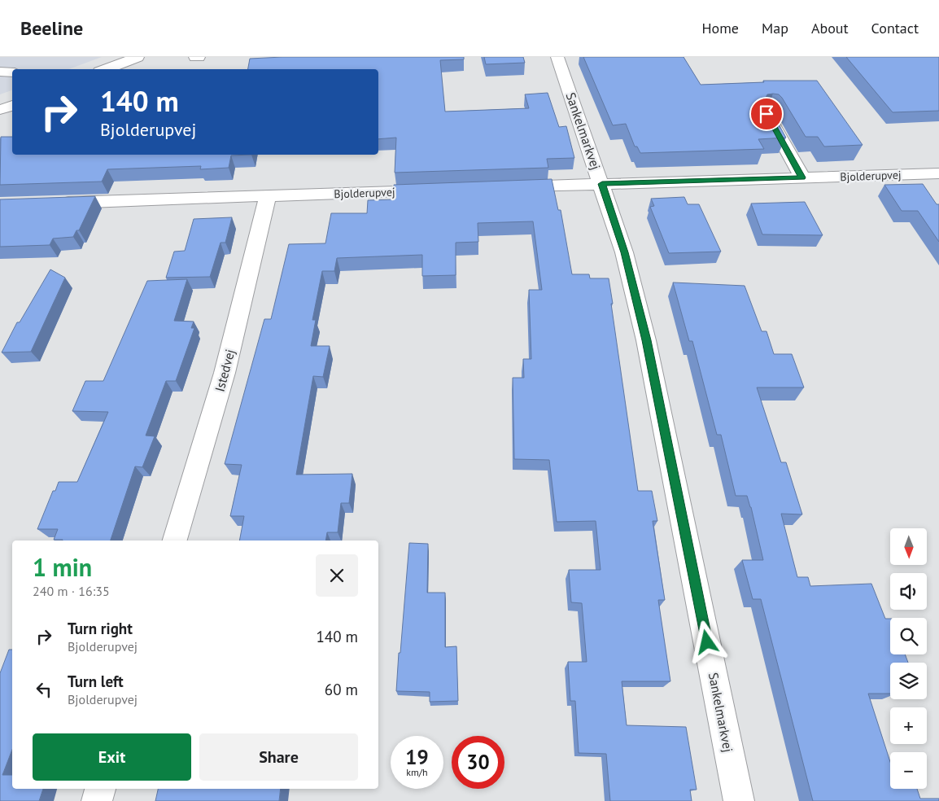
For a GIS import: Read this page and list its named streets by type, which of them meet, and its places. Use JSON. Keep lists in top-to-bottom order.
{
  "streets": {
    "street": ["Sankelmarkvej", "Bjolderupvej", "Istedvej"]
  },
  "crossings": [
    ["Sankelmarkvej", "Bjolderupvej"],
    ["Bjolderupvej", "Istedvej"]
  ],
  "north": "bottom",
  "page": {
    "header": "Beeline",
    "nav": [
      "Home",
      "Map",
      "About",
      "Contact"
    ],
    "turn": ["140 m", "Bjolderupvej"],
    "map_buttons": ["+", "−"],
    "heading": ["1 min", "240 m · 16:35"],
    "list": [
      {
        "name": "Turn right",
        "note": "Bjolderupvej",
        "value": "140 m"
      },
      {
        "name": "Turn left",
        "note": "Bjolderupvej",
        "value": "60 m"
      }
    ],
    "buttons": ["Exit", "Share"],
    "speed": "19 km/h",
    "limit": "30"
  }
}
